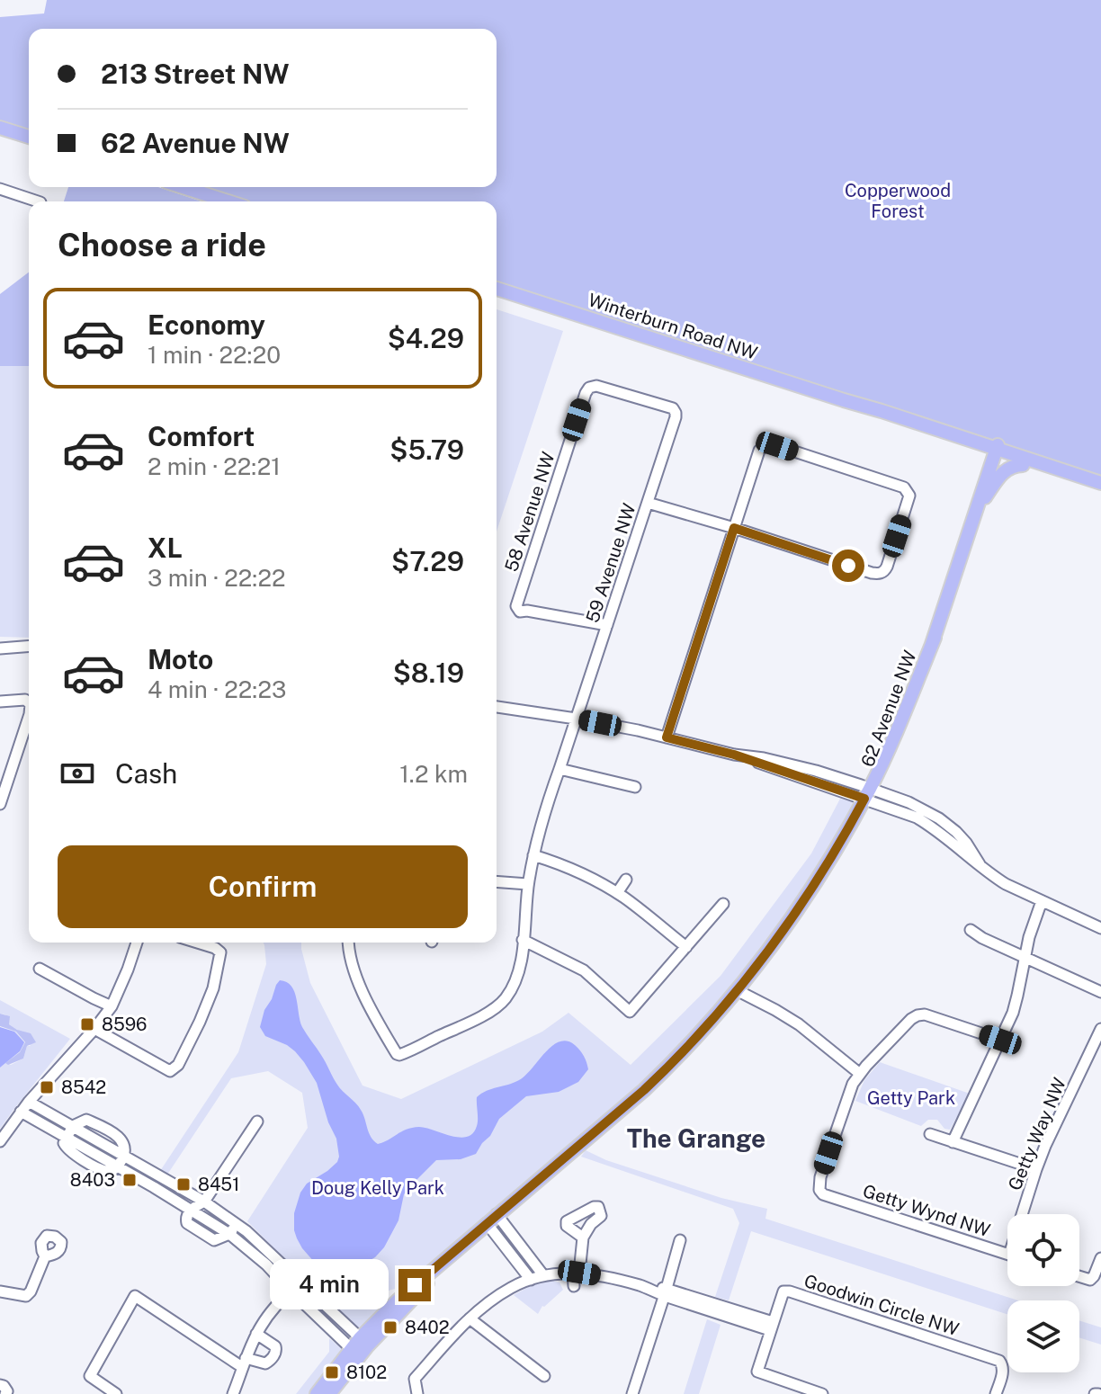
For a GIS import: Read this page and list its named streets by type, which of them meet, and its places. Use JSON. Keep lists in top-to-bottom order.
{
  "streets": {
    "main road": ["Winterburn Road NW", "62 Avenue NW"],
    "street": [
      "58 Avenue NW",
      "59 Avenue NW",
      "Getty Way NW",
      "Getty Wynd NW",
      "Goodwin Circle NW"
    ]
  },
  "crossings": [
    ["Winterburn Road NW", "62 Avenue NW"],
    ["58 Avenue NW", "59 Avenue NW"]
  ],
  "districts": ["The Grange"],
  "parks": ["Copperwood Forest", "Getty Park", "Doug Kelly Park"],
  "places": {
    "transit": [
      "8596",
      "8542",
      "8403",
      "8451",
      "8402",
      "8102"
    ]
  },
  "page": {
    "banner": ["213 Street NW", "62 Avenue NW"],
    "heading": "Choose a ride",
    "list": [
      {
        "name": "Economy",
        "note": "1 min · 22:20",
        "value": "$4.29"
      },
      {
        "name": "Comfort",
        "note": "2 min · 22:21",
        "value": "$5.79"
      },
      {
        "name": "XL",
        "note": "3 min · 22:22",
        "value": "$7.29"
      },
      {
        "name": "Moto",
        "note": "4 min · 22:23",
        "value": "$8.19"
      }
    ],
    "pay": ["Cash", "1.2 km"],
    "buttons": "Confirm",
    "bubble": "4 min"
  }
}
